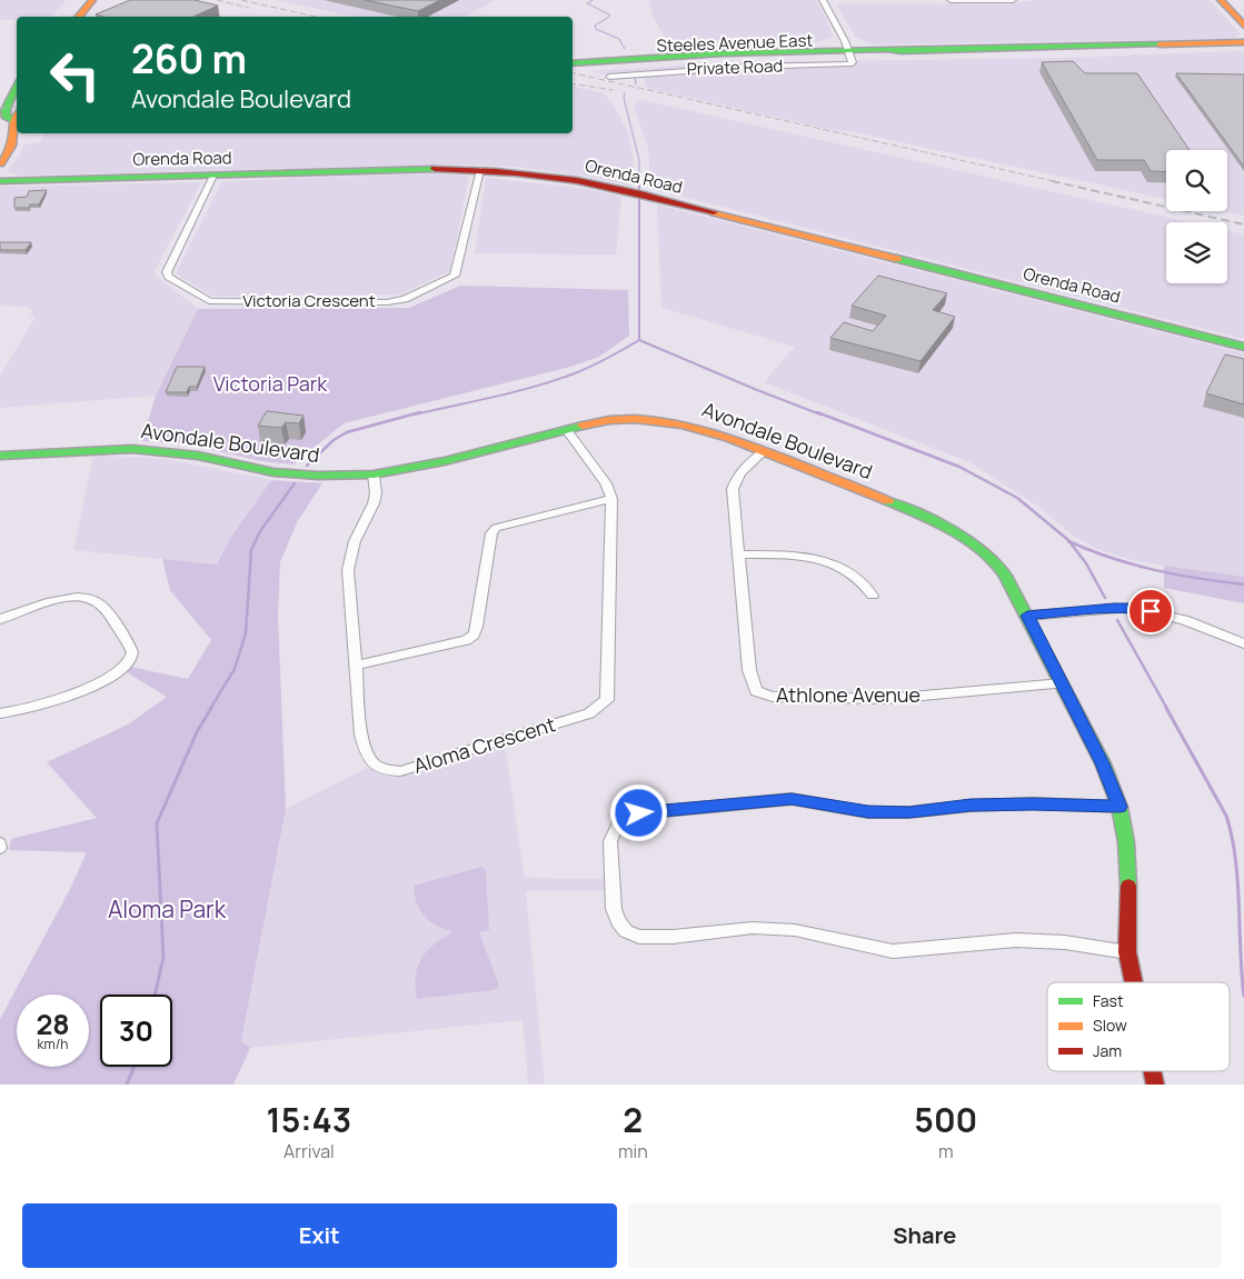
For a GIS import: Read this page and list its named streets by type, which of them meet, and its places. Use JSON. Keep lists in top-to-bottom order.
{
  "streets": {
    "street": [
      "Steeles Avenue East",
      "Private Road",
      "Orenda Road",
      "Victoria Crescent",
      "Avondale Boulevard",
      "Athlone Avenue",
      "Aloma Crescent"
    ]
  },
  "crossings": [
    ["Steeles Avenue East", "Private Road"],
    ["Orenda Road", "Victoria Crescent"],
    ["Avondale Boulevard", "Athlone Avenue"],
    ["Avondale Boulevard", "Aloma Crescent"]
  ],
  "parks": ["Victoria Park", "Aloma Park"],
  "legend": ["Fast", "Slow", "Jam"],
  "page": {
    "turn": ["260 m", "Avondale Boulevard"],
    "speed": "28 km/h",
    "limit": "30",
    "eta": [
      "15:43",
      "Arrival",
      "2",
      "min",
      "500",
      "m"
    ],
    "buttons": ["Exit", "Share"]
  }
}
